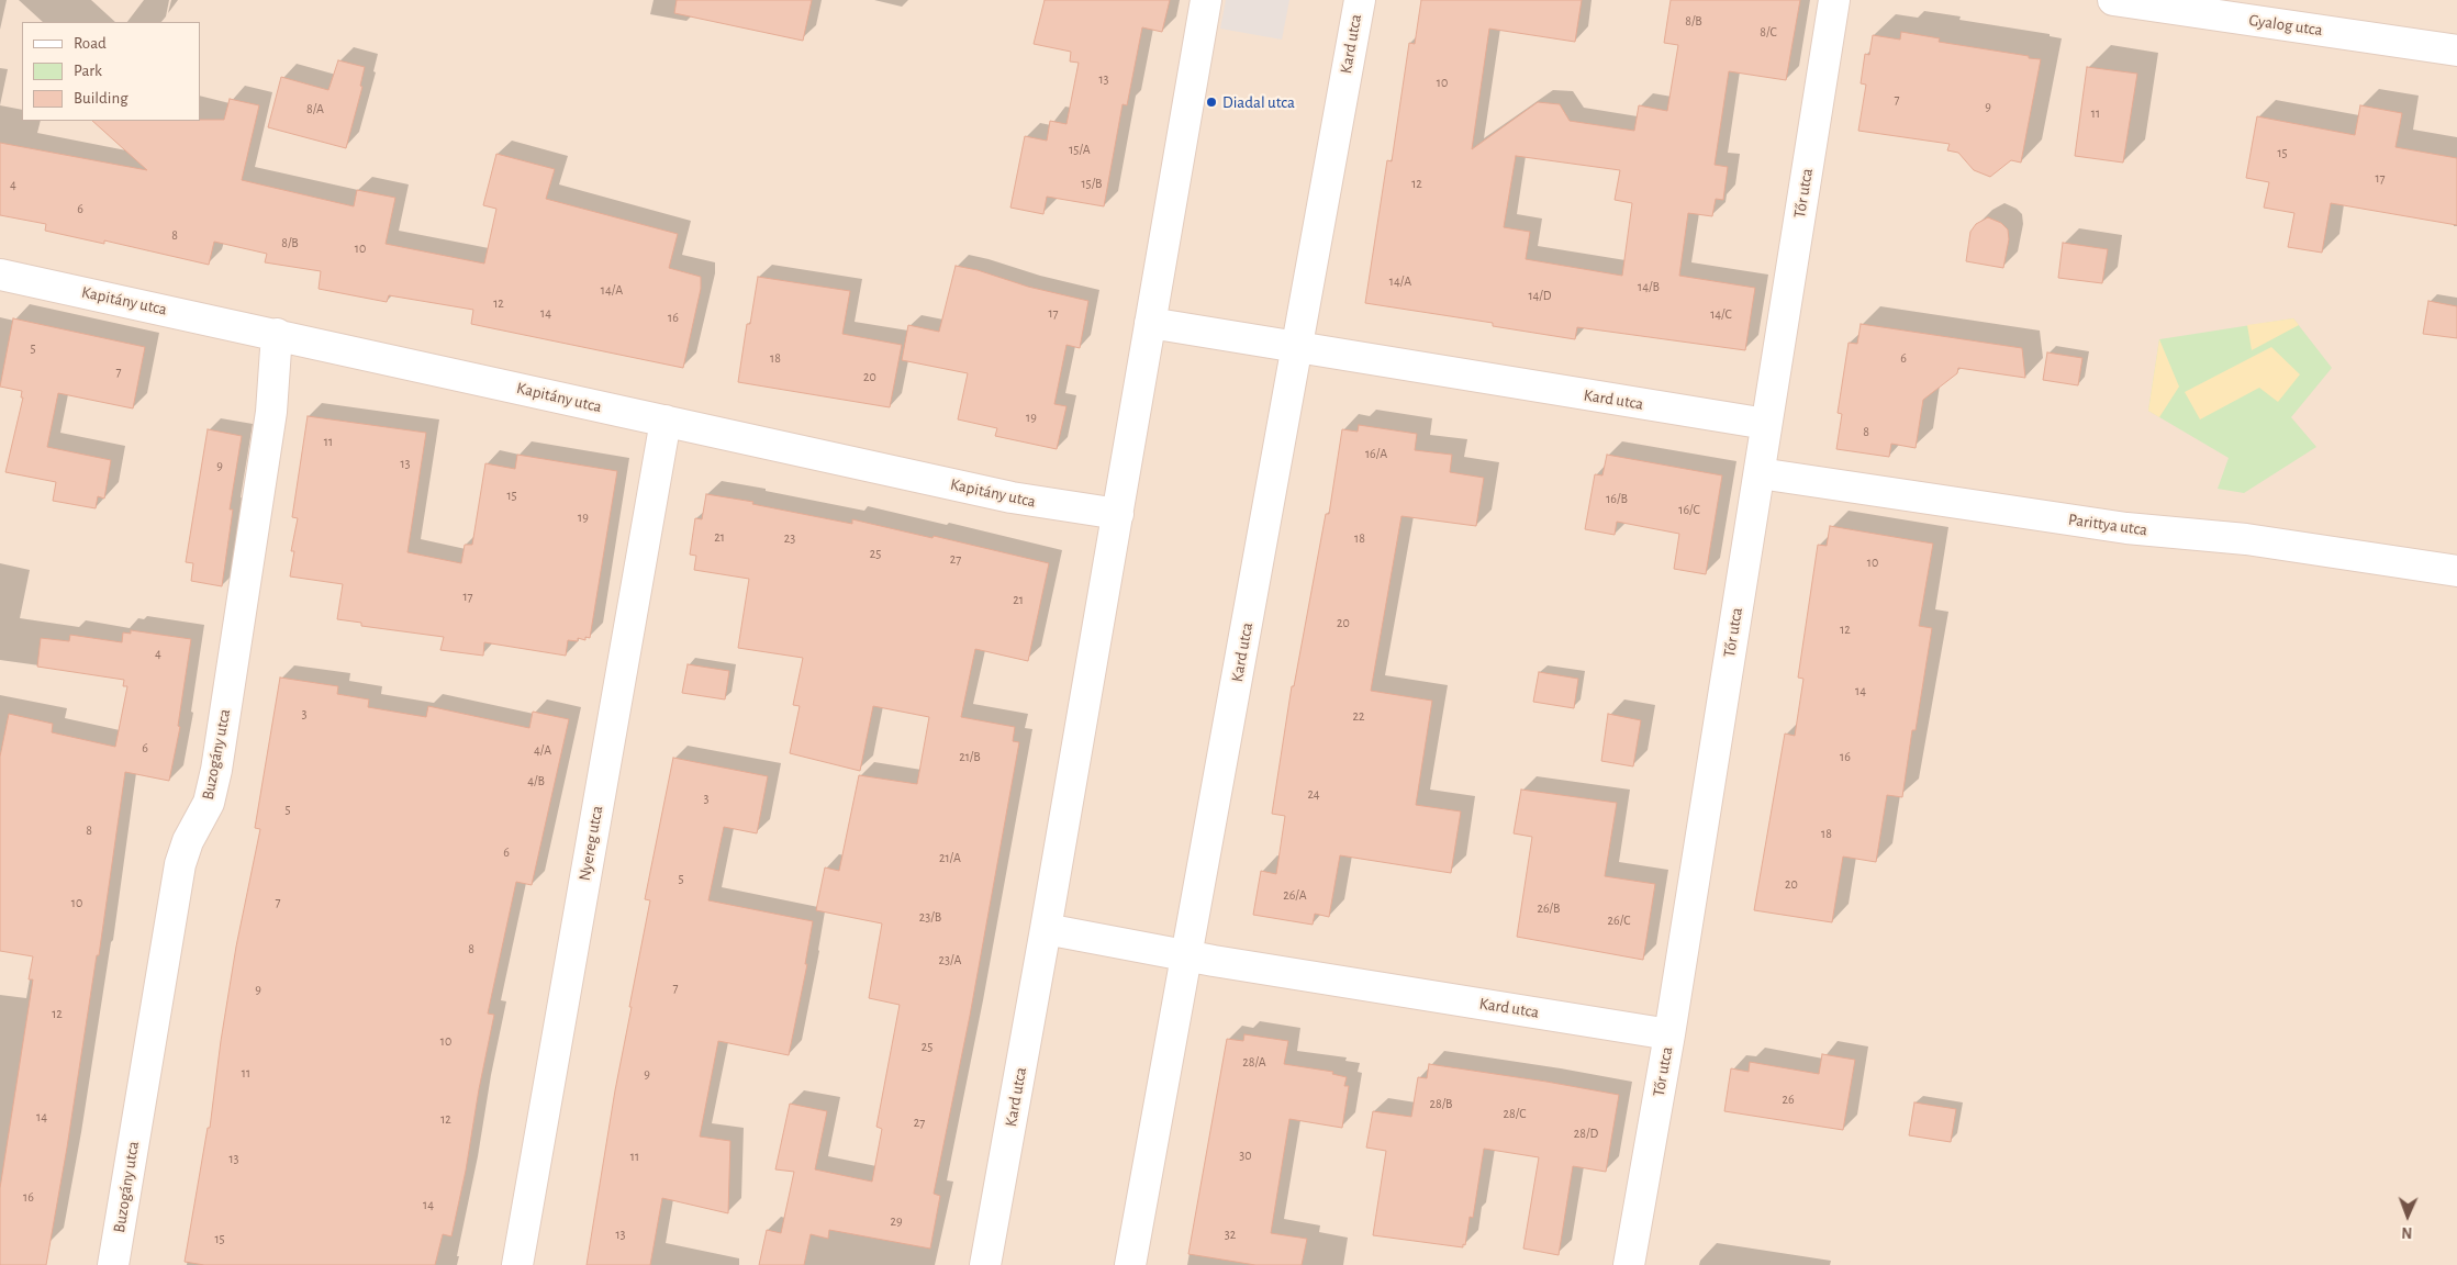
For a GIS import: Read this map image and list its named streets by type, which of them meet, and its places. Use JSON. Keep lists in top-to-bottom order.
{
  "streets": {
    "street": [
      "Gyalog utca",
      "Kard utca",
      "Tőr utca",
      "Kapitány utca",
      "Parittya utca",
      "Buzogány utca",
      "Nyereg utca"
    ]
  },
  "crossings": [
    ["Kard utca", "Tőr utca"],
    ["Kard utca", "Kapitány utca"],
    ["Tőr utca", "Parittya utca"],
    ["Kapitány utca", "Buzogány utca"],
    ["Kapitány utca", "Nyereg utca"]
  ],
  "places": ["Diadal utca"],
  "house_numbers": [
    "8/B",
    "8/C",
    "13",
    "10",
    "7",
    "9",
    "8/A",
    "11",
    "15/A",
    "15",
    "17",
    "15/B",
    "12",
    "4",
    "6",
    "8",
    "8/B",
    "10",
    "14/A",
    "14/B",
    "14/A",
    "14/D",
    "12",
    "14",
    "17",
    "14/C",
    "16",
    "5",
    "18",
    "6",
    "7",
    "20",
    "19",
    "8",
    "11",
    "16/A",
    "13",
    "9",
    "15",
    "16/B",
    "16/C",
    "19",
    "21",
    "23",
    "18",
    "25",
    "27",
    "10",
    "17",
    "21",
    "20",
    "12",
    "4",
    "14",
    "3",
    "22",
    "6",
    "4/A",
    "21/B",
    "16",
    "4/B",
    "24",
    "3",
    "5",
    "8",
    "18",
    "6",
    "21/A",
    "5",
    "20",
    "26/A",
    "7",
    "10",
    "26/B",
    "23/B",
    "26/C",
    "8",
    "23/A",
    "7",
    "9",
    "12",
    "10",
    "25",
    "28/A",
    "11",
    "9",
    "26",
    "28/B",
    "28/C",
    "14",
    "12",
    "27",
    "28/D",
    "30",
    "11",
    "13",
    "16",
    "14",
    "29",
    "13",
    "32",
    "15"
  ],
  "legend": ["Road", "Park", "Building"],
  "north": "bottom"
}
